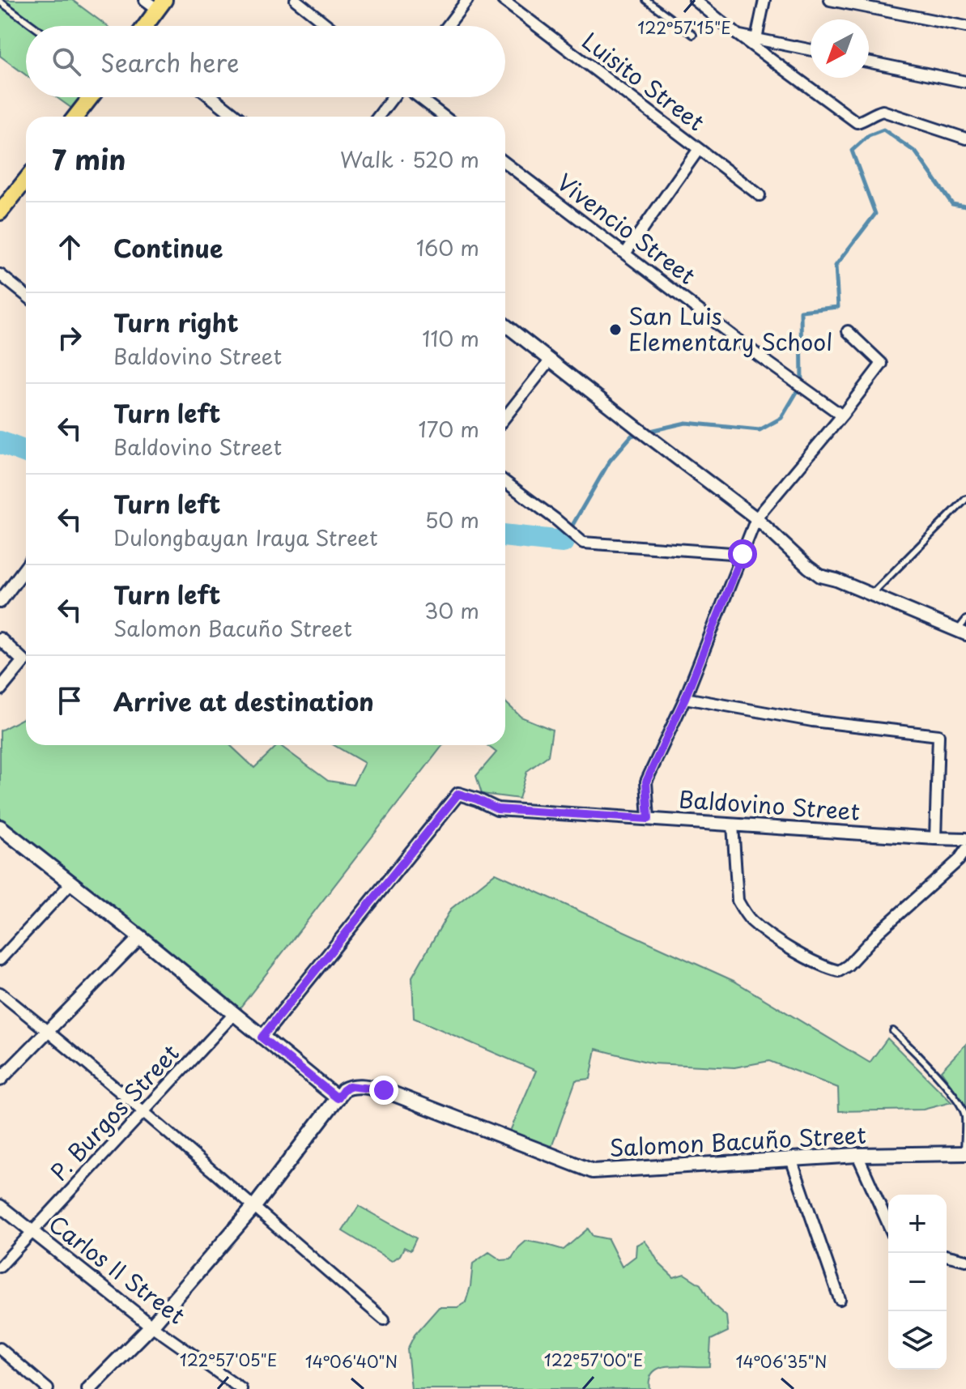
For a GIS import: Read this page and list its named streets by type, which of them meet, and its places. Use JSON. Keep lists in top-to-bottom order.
{
  "streets": {
    "main road": ["Salomon Bacuño Street"],
    "street": [
      "Luisito Street",
      "Vivencio Street",
      "Baldovino Street",
      "P. Burgos Street",
      "Carlos II Street"
    ]
  },
  "crossings": [
    ["P. Burgos Street", "Carlos II Street"]
  ],
  "places": ["San Luis Elementary School"],
  "north": "bottom left",
  "page": {
    "search": "Search here",
    "heading": ["7 min", "Walk · 520 m"],
    "list": [
      ["Continue", "160 m"],
      ["Turn right", "Baldovino Street", "110 m"],
      ["Turn left", "Baldovino Street", "170 m"],
      ["Turn left", "Dulongbayan Iraya Street", "50 m"],
      ["Turn left", "Salomon Bacuño Street", "30 m"],
      "Arrive at destination"
    ],
    "map_buttons": ["+", "−"]
  },
  "coordinates": [
    "122°57'15\"E",
    "122°57'05\"E",
    "122°57'00\"E",
    "14°06'40\"N",
    "14°06'35\"N"
  ]
}
